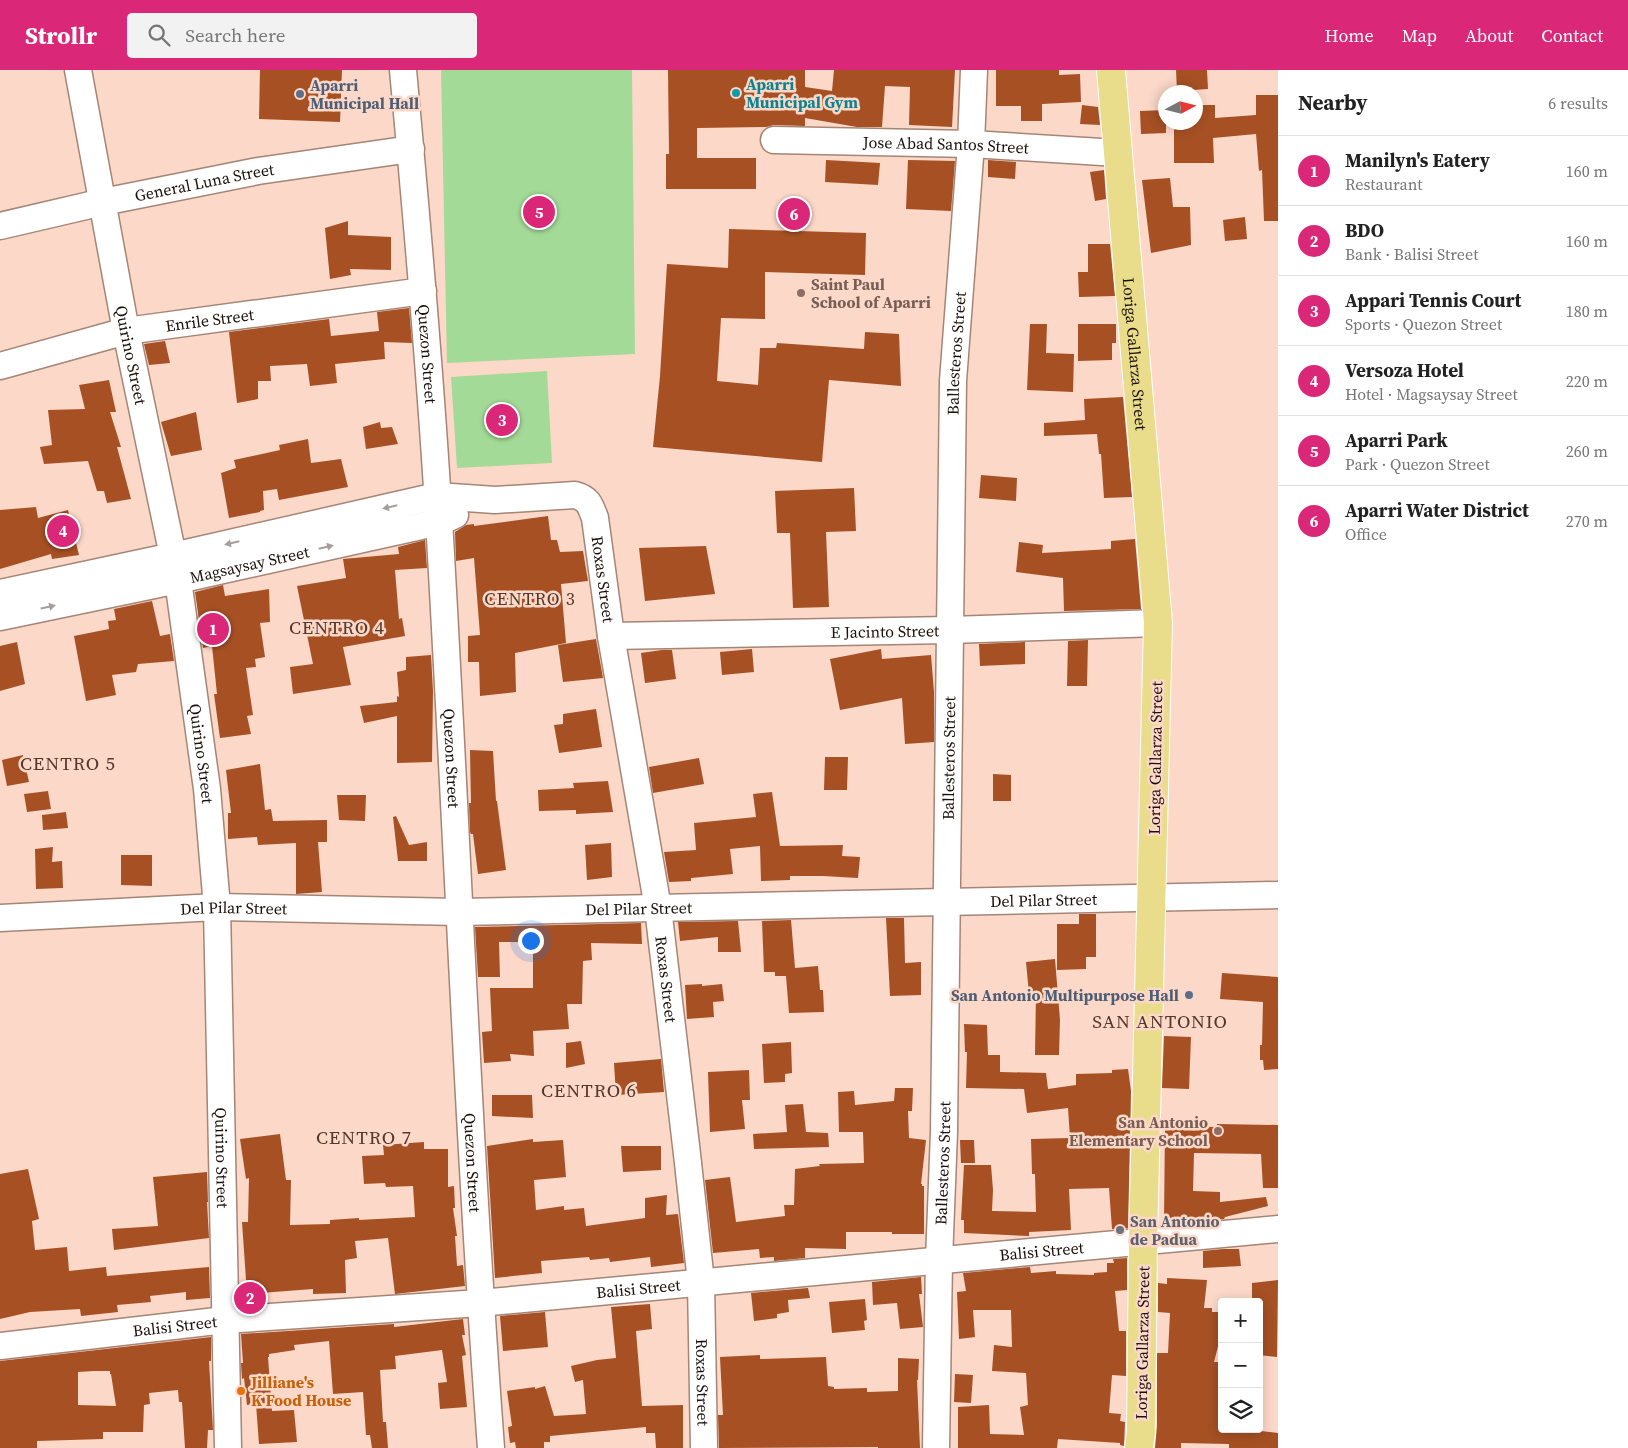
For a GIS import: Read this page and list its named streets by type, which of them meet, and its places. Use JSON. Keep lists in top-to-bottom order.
{
  "streets": {
    "main road": ["Loriga Gallarza Street"],
    "street": [
      "Jose Abad Santos Street",
      "General Luna Street",
      "Enrile Street",
      "Quezon Street",
      "Ballesteros Street",
      "Quirino Street",
      "Magsaysay Street",
      "Roxas Street",
      "E Jacinto Street",
      "Del Pilar Street",
      "Balisi Street"
    ]
  },
  "crossings": [
    ["Jose Abad Santos Street", "Ballesteros Street"],
    ["Jose Abad Santos Street", "Loriga Gallarza Street"],
    ["General Luna Street", "Quezon Street"],
    ["General Luna Street", "Quirino Street"],
    ["Enrile Street", "Quezon Street"],
    ["Enrile Street", "Quirino Street"],
    ["Quezon Street", "Magsaysay Street"],
    ["Quezon Street", "Del Pilar Street"],
    ["Quezon Street", "Balisi Street"],
    ["Ballesteros Street", "E Jacinto Street"],
    ["Ballesteros Street", "Del Pilar Street"],
    ["Ballesteros Street", "Balisi Street"],
    ["Loriga Gallarza Street", "E Jacinto Street"],
    ["Loriga Gallarza Street", "Del Pilar Street"],
    ["Loriga Gallarza Street", "Balisi Street"],
    ["Quirino Street", "Magsaysay Street"],
    ["Quirino Street", "Del Pilar Street"],
    ["Quirino Street", "Balisi Street"],
    ["Magsaysay Street", "Roxas Street"],
    ["Roxas Street", "E Jacinto Street"],
    ["Roxas Street", "Del Pilar Street"],
    ["Roxas Street", "Balisi Street"]
  ],
  "districts": [
    "CENTRO 3",
    "CENTRO 4",
    "CENTRO 5",
    "SAN ANTONIO",
    "CENTRO 6",
    "CENTRO 7"
  ],
  "places": [
    "Aparri Municipal Gym",
    "Aparri Municipal Hall",
    "Saint Paul School of Aparri",
    "San Antonio Multipurpose Hall",
    "San Antonio Elementary School",
    "San Antonio de Padua",
    "Jilliane's K Food House"
  ],
  "north": "right",
  "page": {
    "header": "Strollr",
    "search": "Search here",
    "nav": [
      "Home",
      "Map",
      "About",
      "Contact"
    ],
    "heading": ["Nearby", "6 results"],
    "list": [
      {
        "mark": "1",
        "name": "Manilyn's Eatery",
        "note": "Restaurant",
        "value": "160 m"
      },
      {
        "mark": "2",
        "name": "BDO",
        "note": "Bank · Balisi Street",
        "value": "160 m"
      },
      {
        "mark": "3",
        "name": "Appari Tennis Court",
        "note": "Sports · Quezon Street",
        "value": "180 m"
      },
      {
        "mark": "4",
        "name": "Versoza Hotel",
        "note": "Hotel · Magsaysay Street",
        "value": "220 m"
      },
      {
        "mark": "5",
        "name": "Aparri Park",
        "note": "Park · Quezon Street",
        "value": "260 m"
      },
      {
        "mark": "6",
        "name": "Aparri Water District",
        "note": "Office",
        "value": "270 m"
      }
    ],
    "pins": [
      "5",
      "6",
      "3",
      "4",
      "1",
      "2"
    ],
    "map_buttons": ["+", "−"]
  }
}
